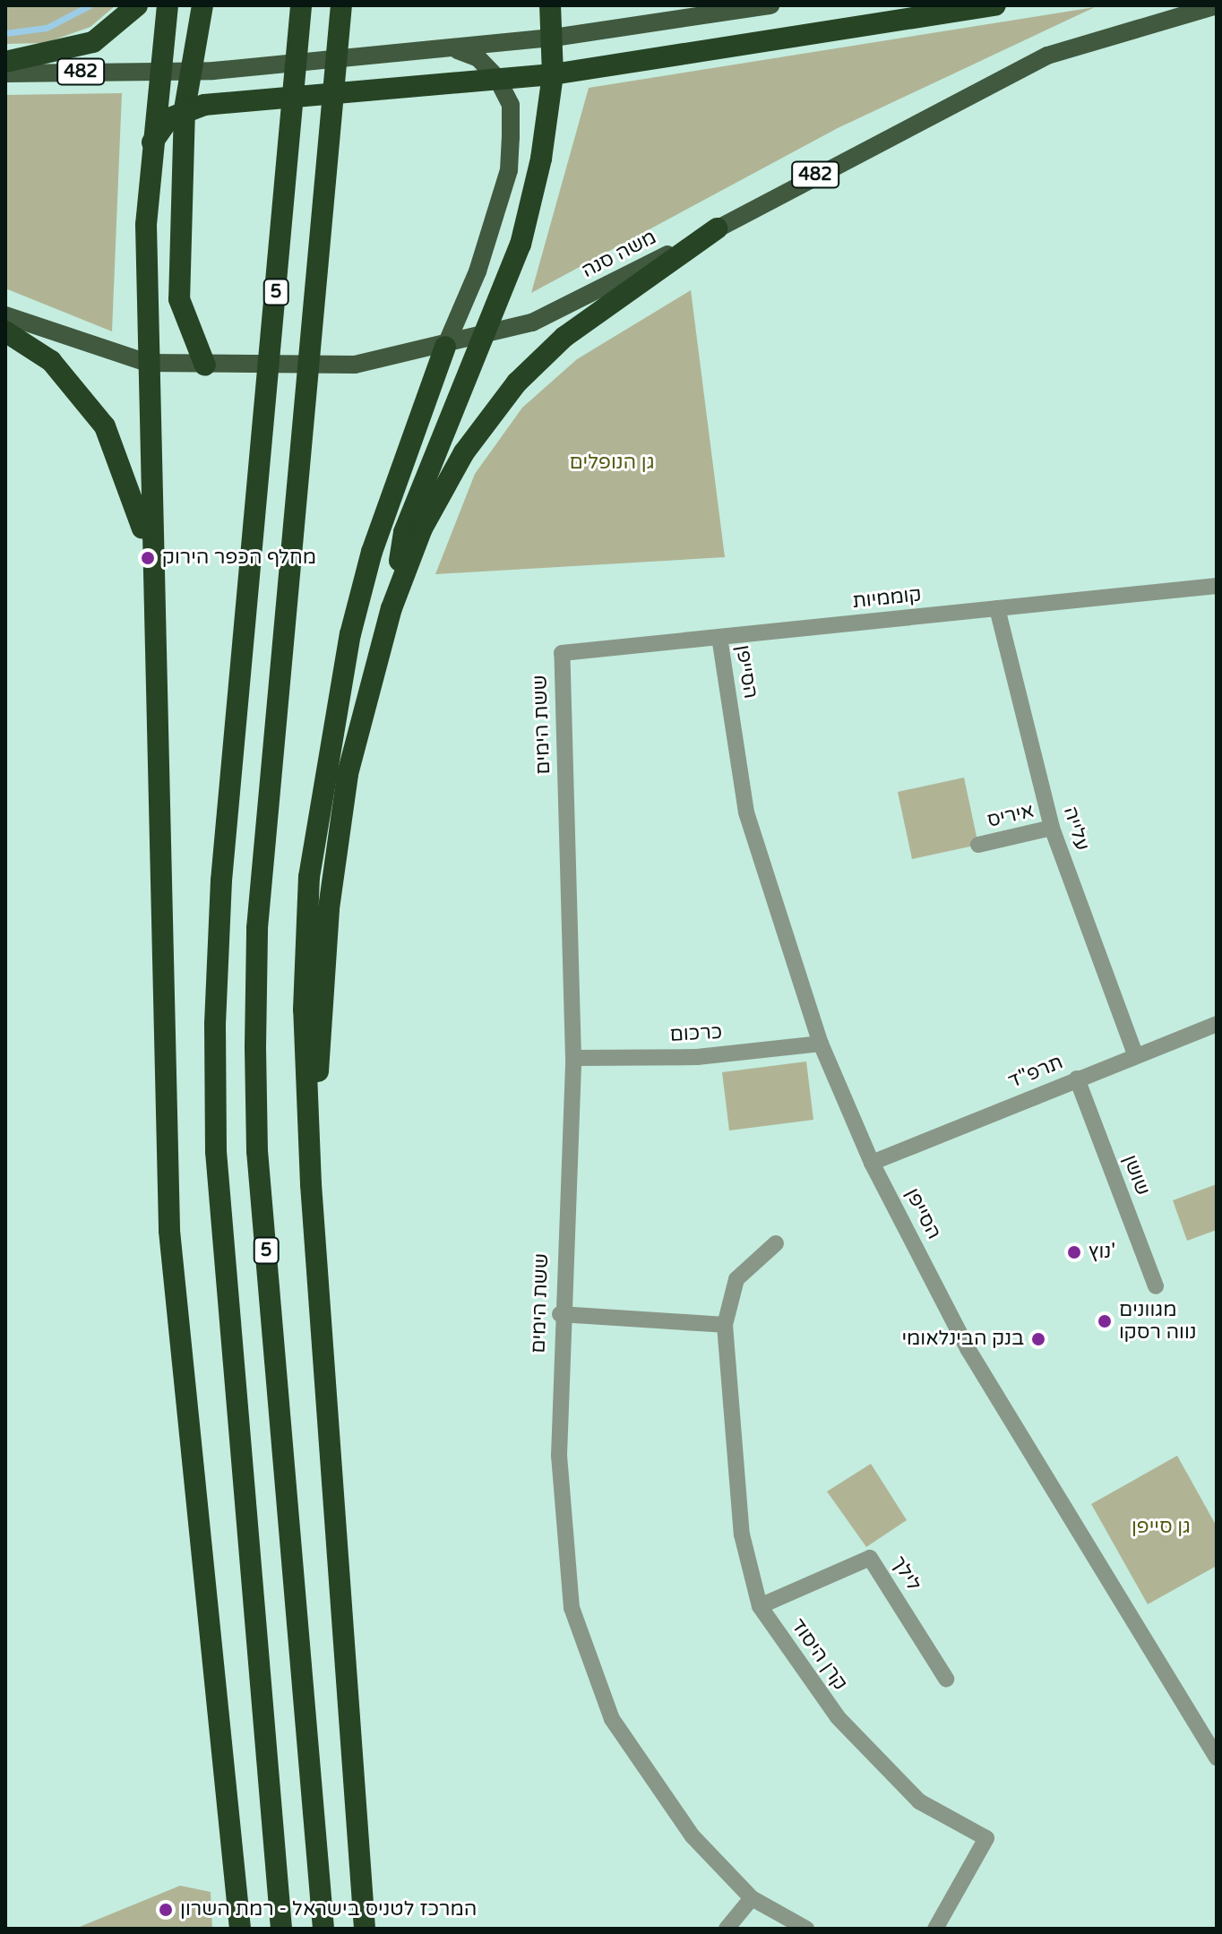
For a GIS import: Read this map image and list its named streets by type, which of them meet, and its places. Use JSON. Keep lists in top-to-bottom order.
{
  "streets": {
    "highway": ["5"],
    "main road": ["482", "משה סנה"],
    "street": [
      "קוממיות",
      "הסייפן",
      "ששת הימים",
      "איריס",
      "עלייה",
      "כרכום",
      "תרפ\"ד",
      "שושן",
      "לילך",
      "קרן היסוד"
    ]
  },
  "crossings": [
    ["קוממיות", "הסייפן"],
    ["קוממיות", "ששת הימים"],
    ["קוממיות", "עלייה"],
    ["הסייפן", "כרכום"],
    ["הסייפן", "תרפ\"ד"],
    ["ששת הימים", "כרכום"],
    ["איריס", "עלייה"],
    ["עלייה", "תרפ\"ד"],
    ["תרפ\"ד", "שושן"],
    ["לילך", "קרן היסוד"]
  ],
  "parks": ["גן הנופלים", "גן סייפן"],
  "places": [
    "מחלף הכפר הירוק",
    "נוץ'",
    "מגוונים נווה רסקו",
    "בנק הבינלאומי",
    "המרכז לטניס בישראל - רמת השרון"
  ]
}
